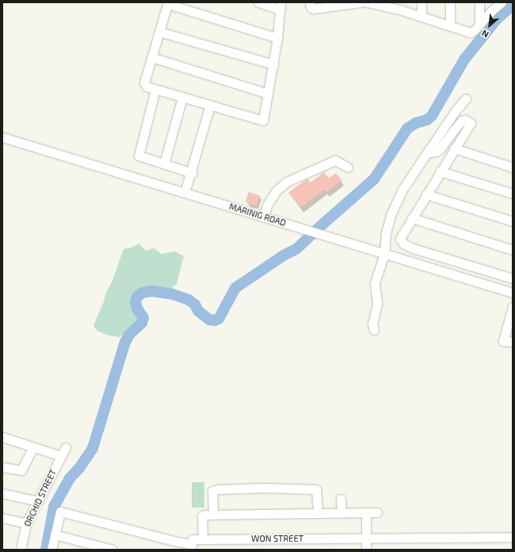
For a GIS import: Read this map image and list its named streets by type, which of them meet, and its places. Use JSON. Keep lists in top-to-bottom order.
{
  "streets": {
    "street": ["MARINIG ROAD", "ORCHID STREET", "WON STREET"]
  },
  "north": "bottom left"
}
